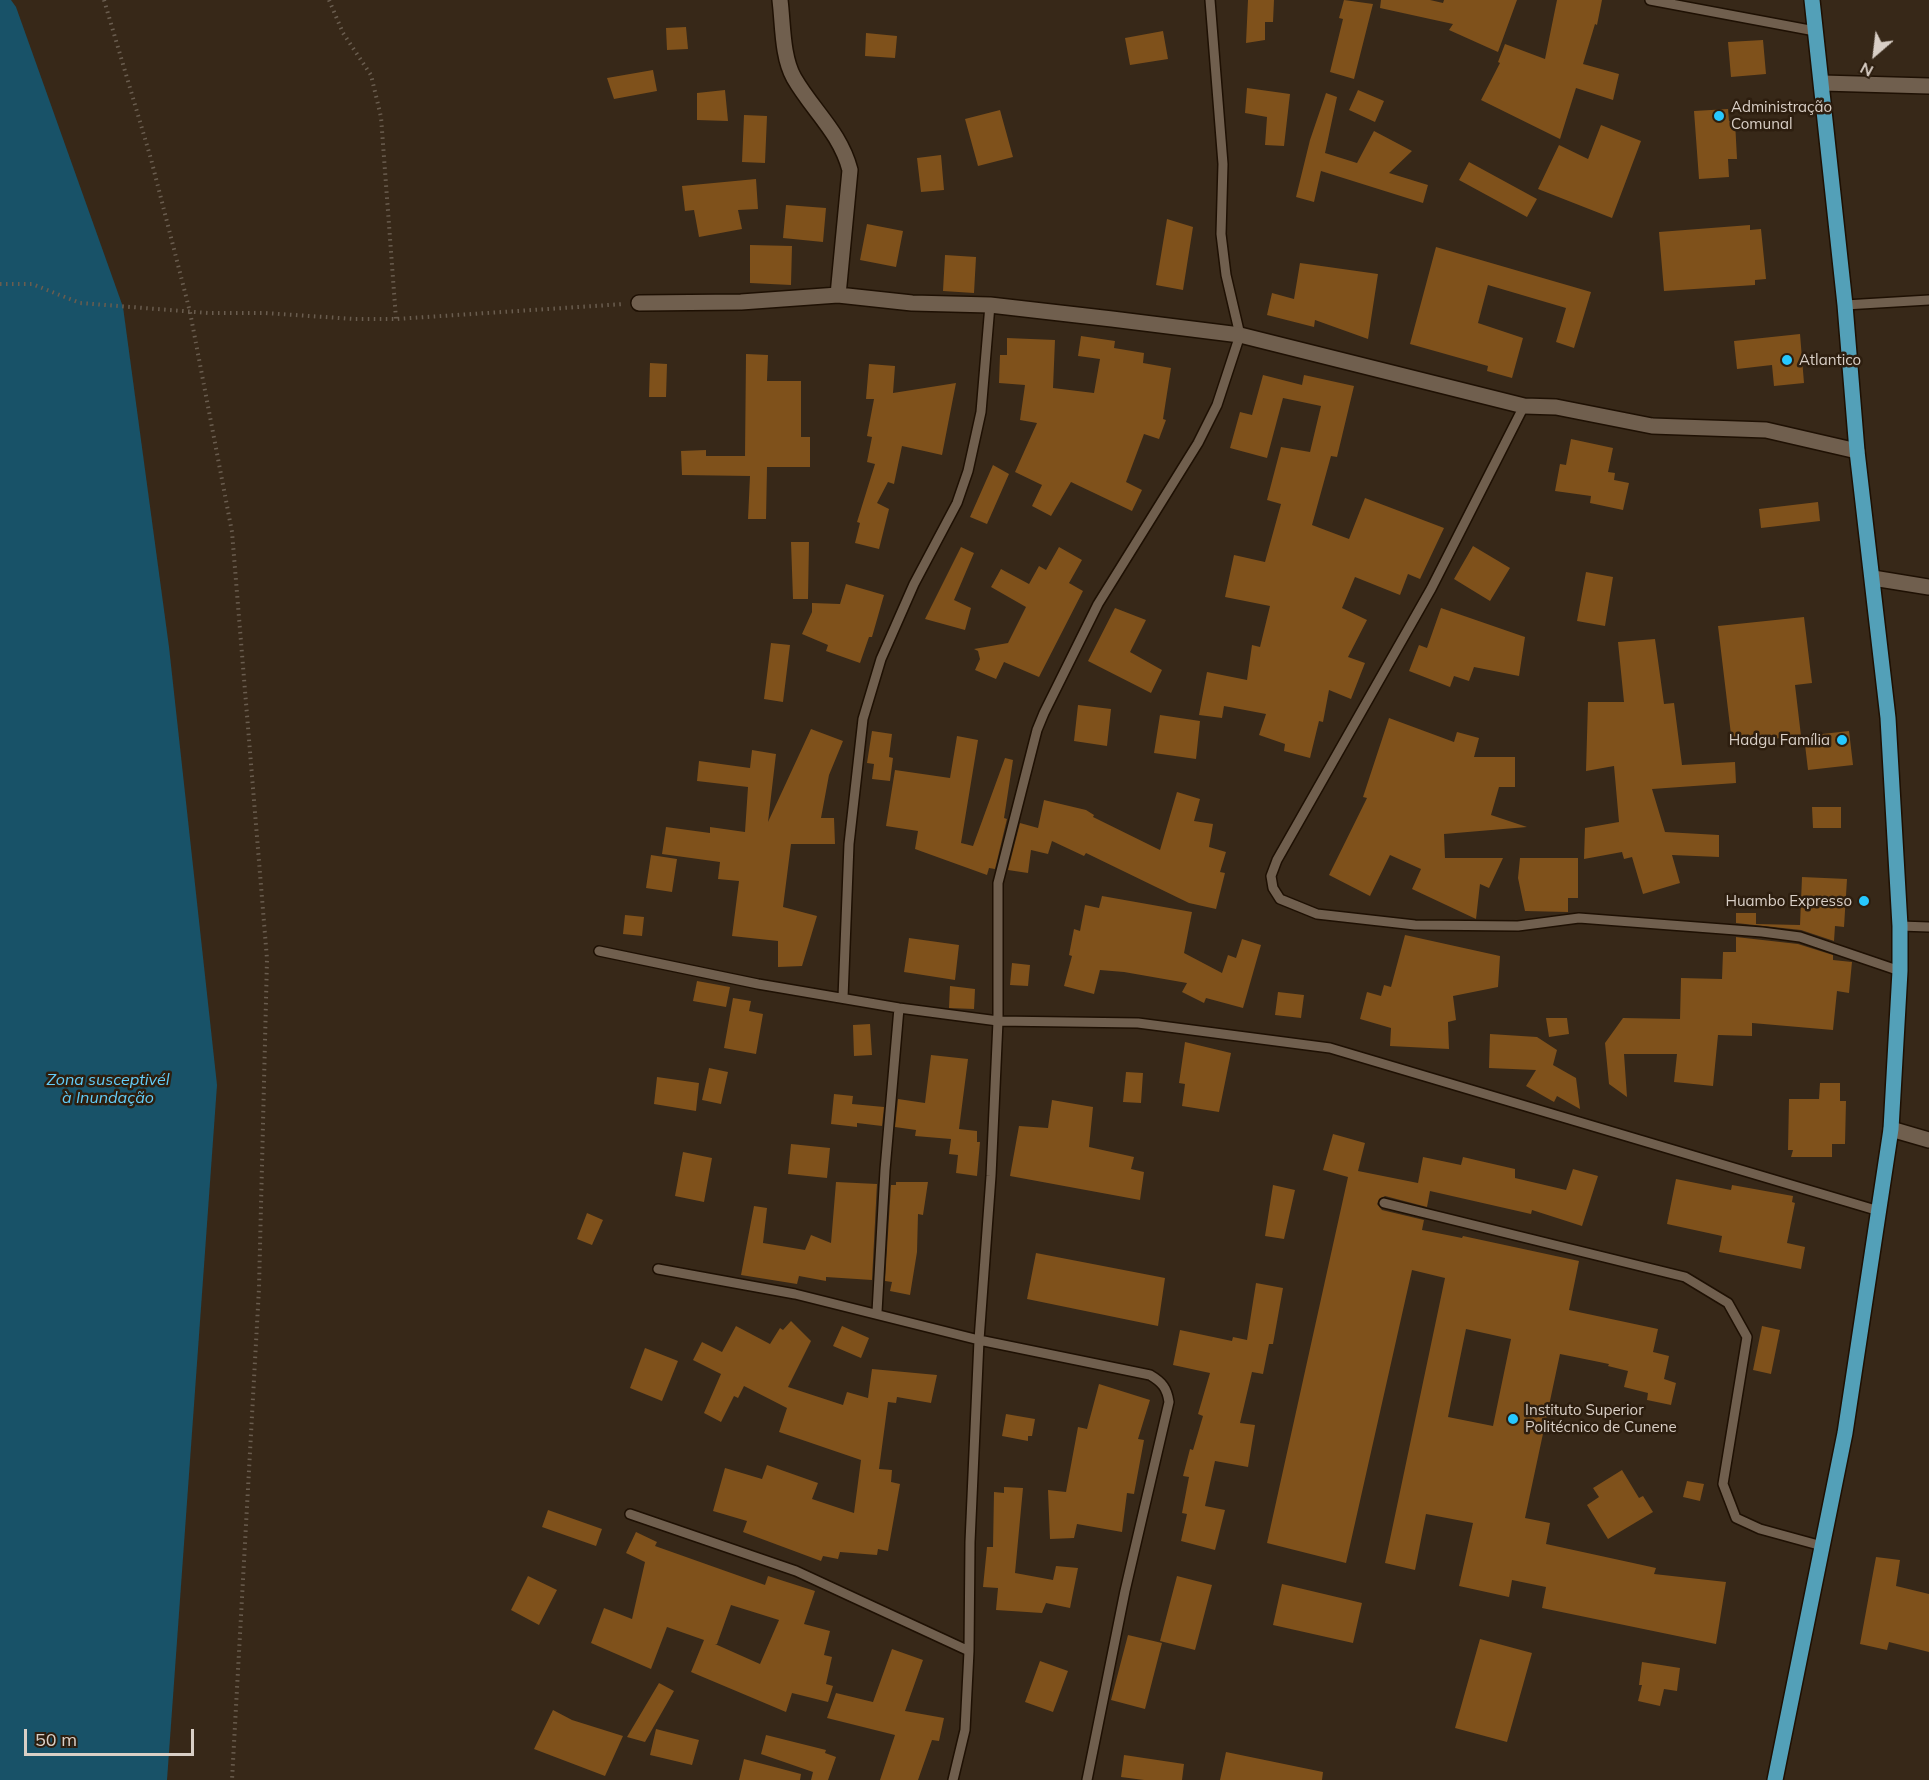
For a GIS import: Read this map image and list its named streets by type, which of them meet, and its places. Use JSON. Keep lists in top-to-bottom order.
{
  "water": ["Zona susceptivél à Inundação"],
  "places": [
    "Administração Comunal",
    "Atlantico",
    "Hadgu Família",
    "Huambo Expresso",
    "Instituto Superior Politécnico de Cunene"
  ],
  "scale_bar": "50 m",
  "north": "bottom left"
}
